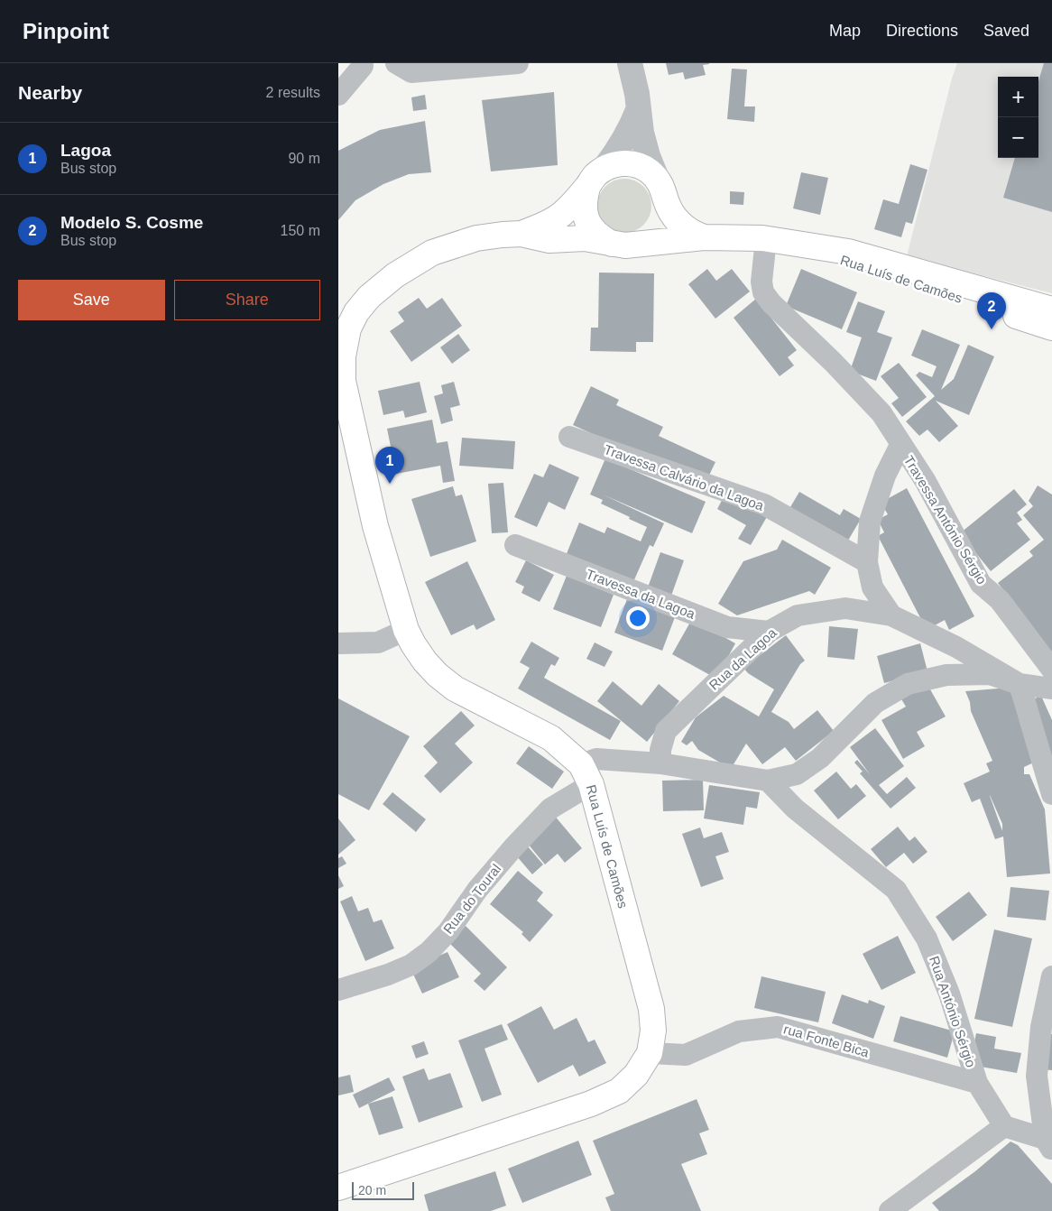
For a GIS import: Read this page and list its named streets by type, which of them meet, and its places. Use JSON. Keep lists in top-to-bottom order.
{
  "streets": {
    "main road": ["Rua Luís de Camões"],
    "street": [
      "Travessa Calvário da Lagoa",
      "Travessa António Sérgio",
      "Travessa da Lagoa",
      "Rua da Lagoa",
      "Rua do Toural",
      "Rua António Sérgio",
      "rua Fonte Bica"
    ]
  },
  "crossings": [
    ["Rua Luís de Camões", "Travessa António Sérgio"],
    ["Rua Luís de Camões", "Rua do Toural"],
    ["Rua Luís de Camões", "rua Fonte Bica"],
    ["Travessa da Lagoa", "Rua da Lagoa"],
    ["Rua da Lagoa", "Rua do Toural"],
    ["Rua do Toural", "Rua António Sérgio"],
    ["Rua António Sérgio", "rua Fonte Bica"]
  ],
  "scale_bar": "20 m",
  "page": {
    "header": "Pinpoint",
    "nav": ["Map", "Directions", "Saved"],
    "heading": ["Nearby", "2 results"],
    "map_buttons": ["+", "−"],
    "list": [
      {
        "mark": "1",
        "name": "Lagoa",
        "note": "Bus stop",
        "value": "90 m"
      },
      {
        "mark": "2",
        "name": "Modelo S. Cosme",
        "note": "Bus stop",
        "value": "150 m"
      }
    ],
    "buttons": ["Save", "Share"],
    "pins": ["2", "1"],
    "scale": "20 m"
  }
}
